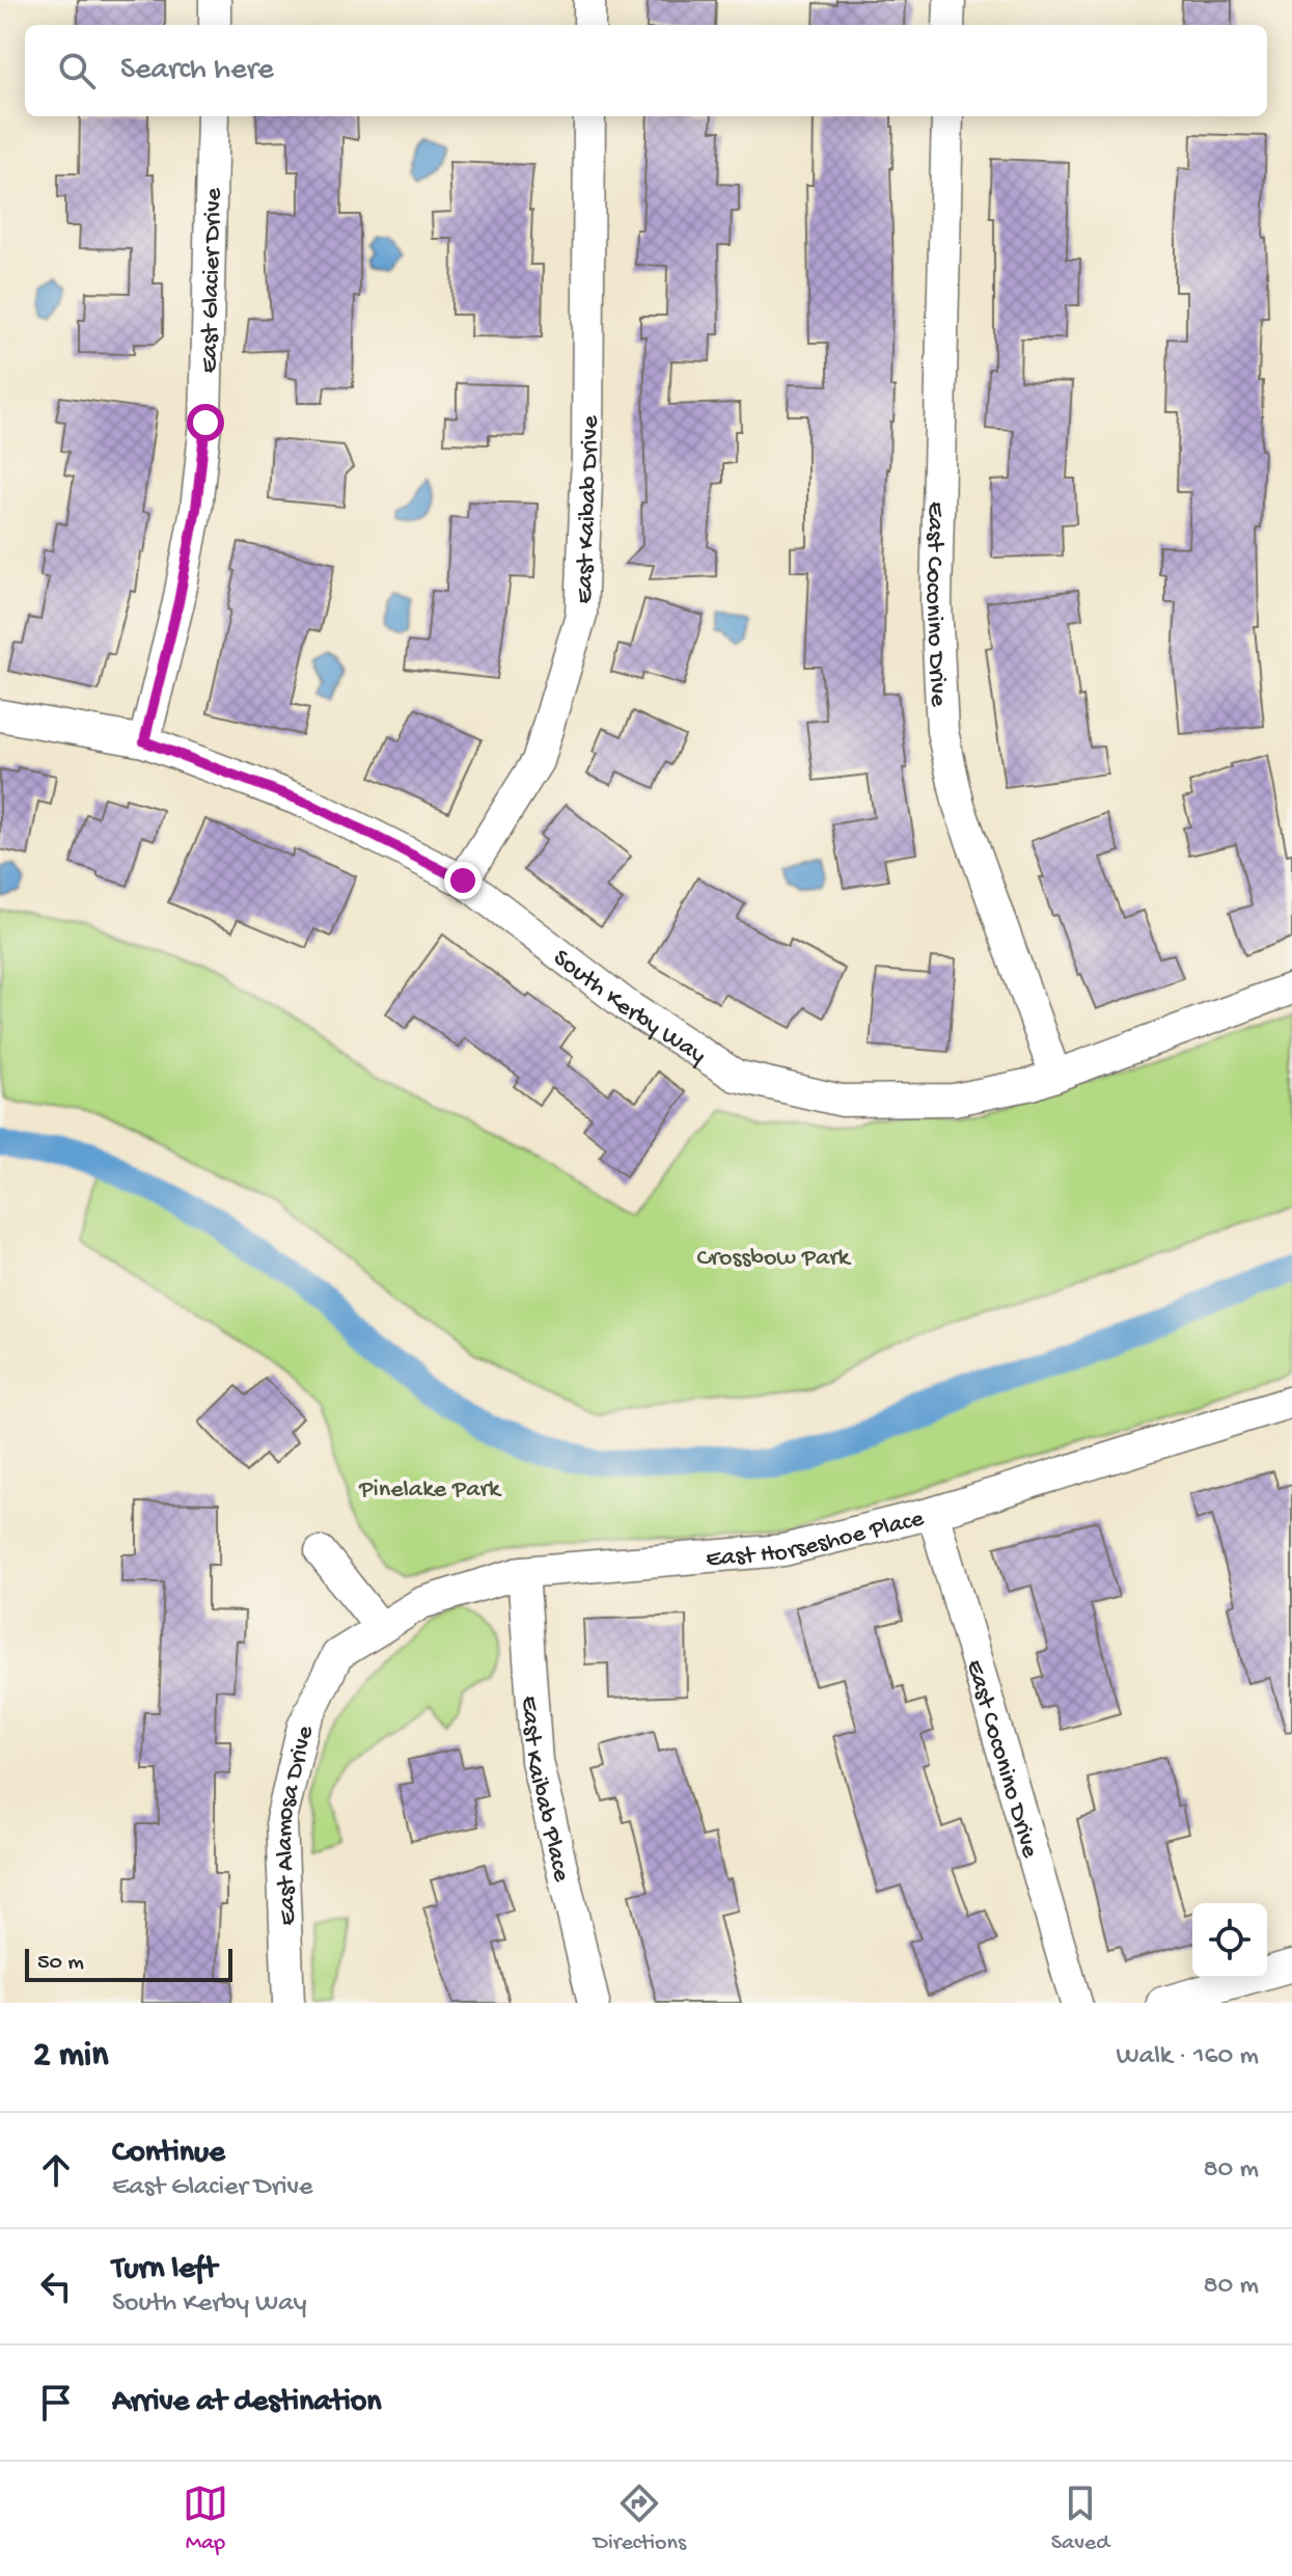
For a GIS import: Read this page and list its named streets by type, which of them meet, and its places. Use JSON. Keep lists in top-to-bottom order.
{
  "streets": {
    "street": [
      "East Glacier Drive",
      "East Kaibab Drive",
      "East Coconino Drive",
      "South Kerby Way",
      "East Horseshoe Place",
      "East Kaibab Place",
      "East Alamosa Drive"
    ]
  },
  "crossings": [
    ["East Glacier Drive", "South Kerby Way"],
    ["East Kaibab Drive", "South Kerby Way"],
    ["East Coconino Drive", "South Kerby Way"],
    ["East Coconino Drive", "East Horseshoe Place"],
    ["East Horseshoe Place", "East Kaibab Place"],
    ["East Horseshoe Place", "East Alamosa Drive"]
  ],
  "parks": ["Crossbow Park", "Pinelake Park"],
  "scale_bar": "50 m",
  "page": {
    "search": "Search here",
    "scale": "50 m",
    "heading": ["2 min", "Walk · 160 m"],
    "list": [
      ["Continue", "East Glacier Drive", "80 m"],
      ["Turn left", "South Kerby Way", "80 m"],
      "Arrive at destination"
    ],
    "nav": ["Map", "Directions", "Saved"]
  }
}
